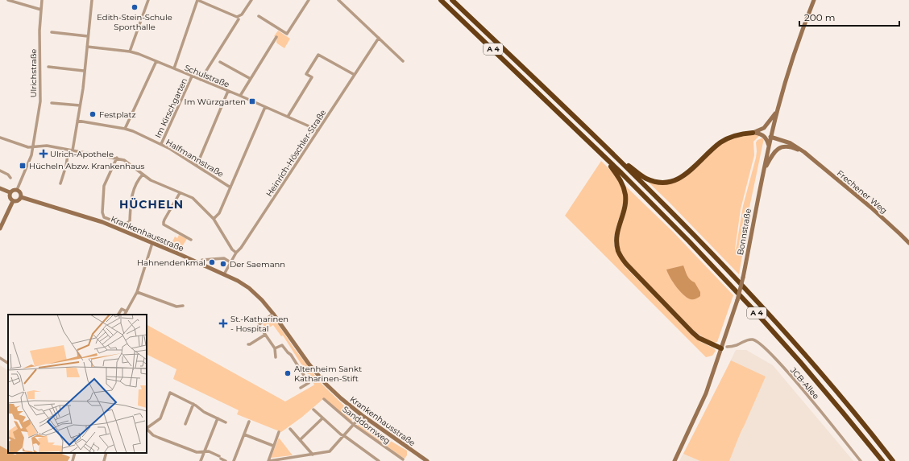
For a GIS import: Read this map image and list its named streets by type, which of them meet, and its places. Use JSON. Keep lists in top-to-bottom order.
{
  "streets": {
    "highway": ["A 4"],
    "street": [
      "Ulrichstraße",
      "Schulstraße",
      "Im Kirschgarten",
      "Heinrich-Höschler-Straße",
      "Halfmannstraße",
      "Frechener Weg",
      "Bonnstraße",
      "Krankenhausstraße",
      "JCB-Allee",
      "Sanddornweg"
    ]
  },
  "crossings": [
    ["Ulrichstraße", "Krankenhausstraße"],
    ["Schulstraße", "Im Kirschgarten"],
    ["Schulstraße", "Heinrich-Höschler-Straße"],
    ["Im Kirschgarten", "Halfmannstraße"],
    ["Heinrich-Höschler-Straße", "Krankenhausstraße"],
    ["Frechener Weg", "Bonnstraße"]
  ],
  "districts": ["HÜCHELN"],
  "places": {
    "other": [
      "Edith-Stein-Schule Sporthalle",
      "Festplatz",
      "Hahnendenkmal",
      "Der Saemann",
      "Altenheim Sankt Katharinen-Stift"
    ],
    "transit": ["Im Würzgarten", "Hücheln Abzw. Krankenhaus"],
    "health": ["Ulrich-Apothele", "St.-Katharinen - Hospital"]
  },
  "scale_bar": "200 m"
}
